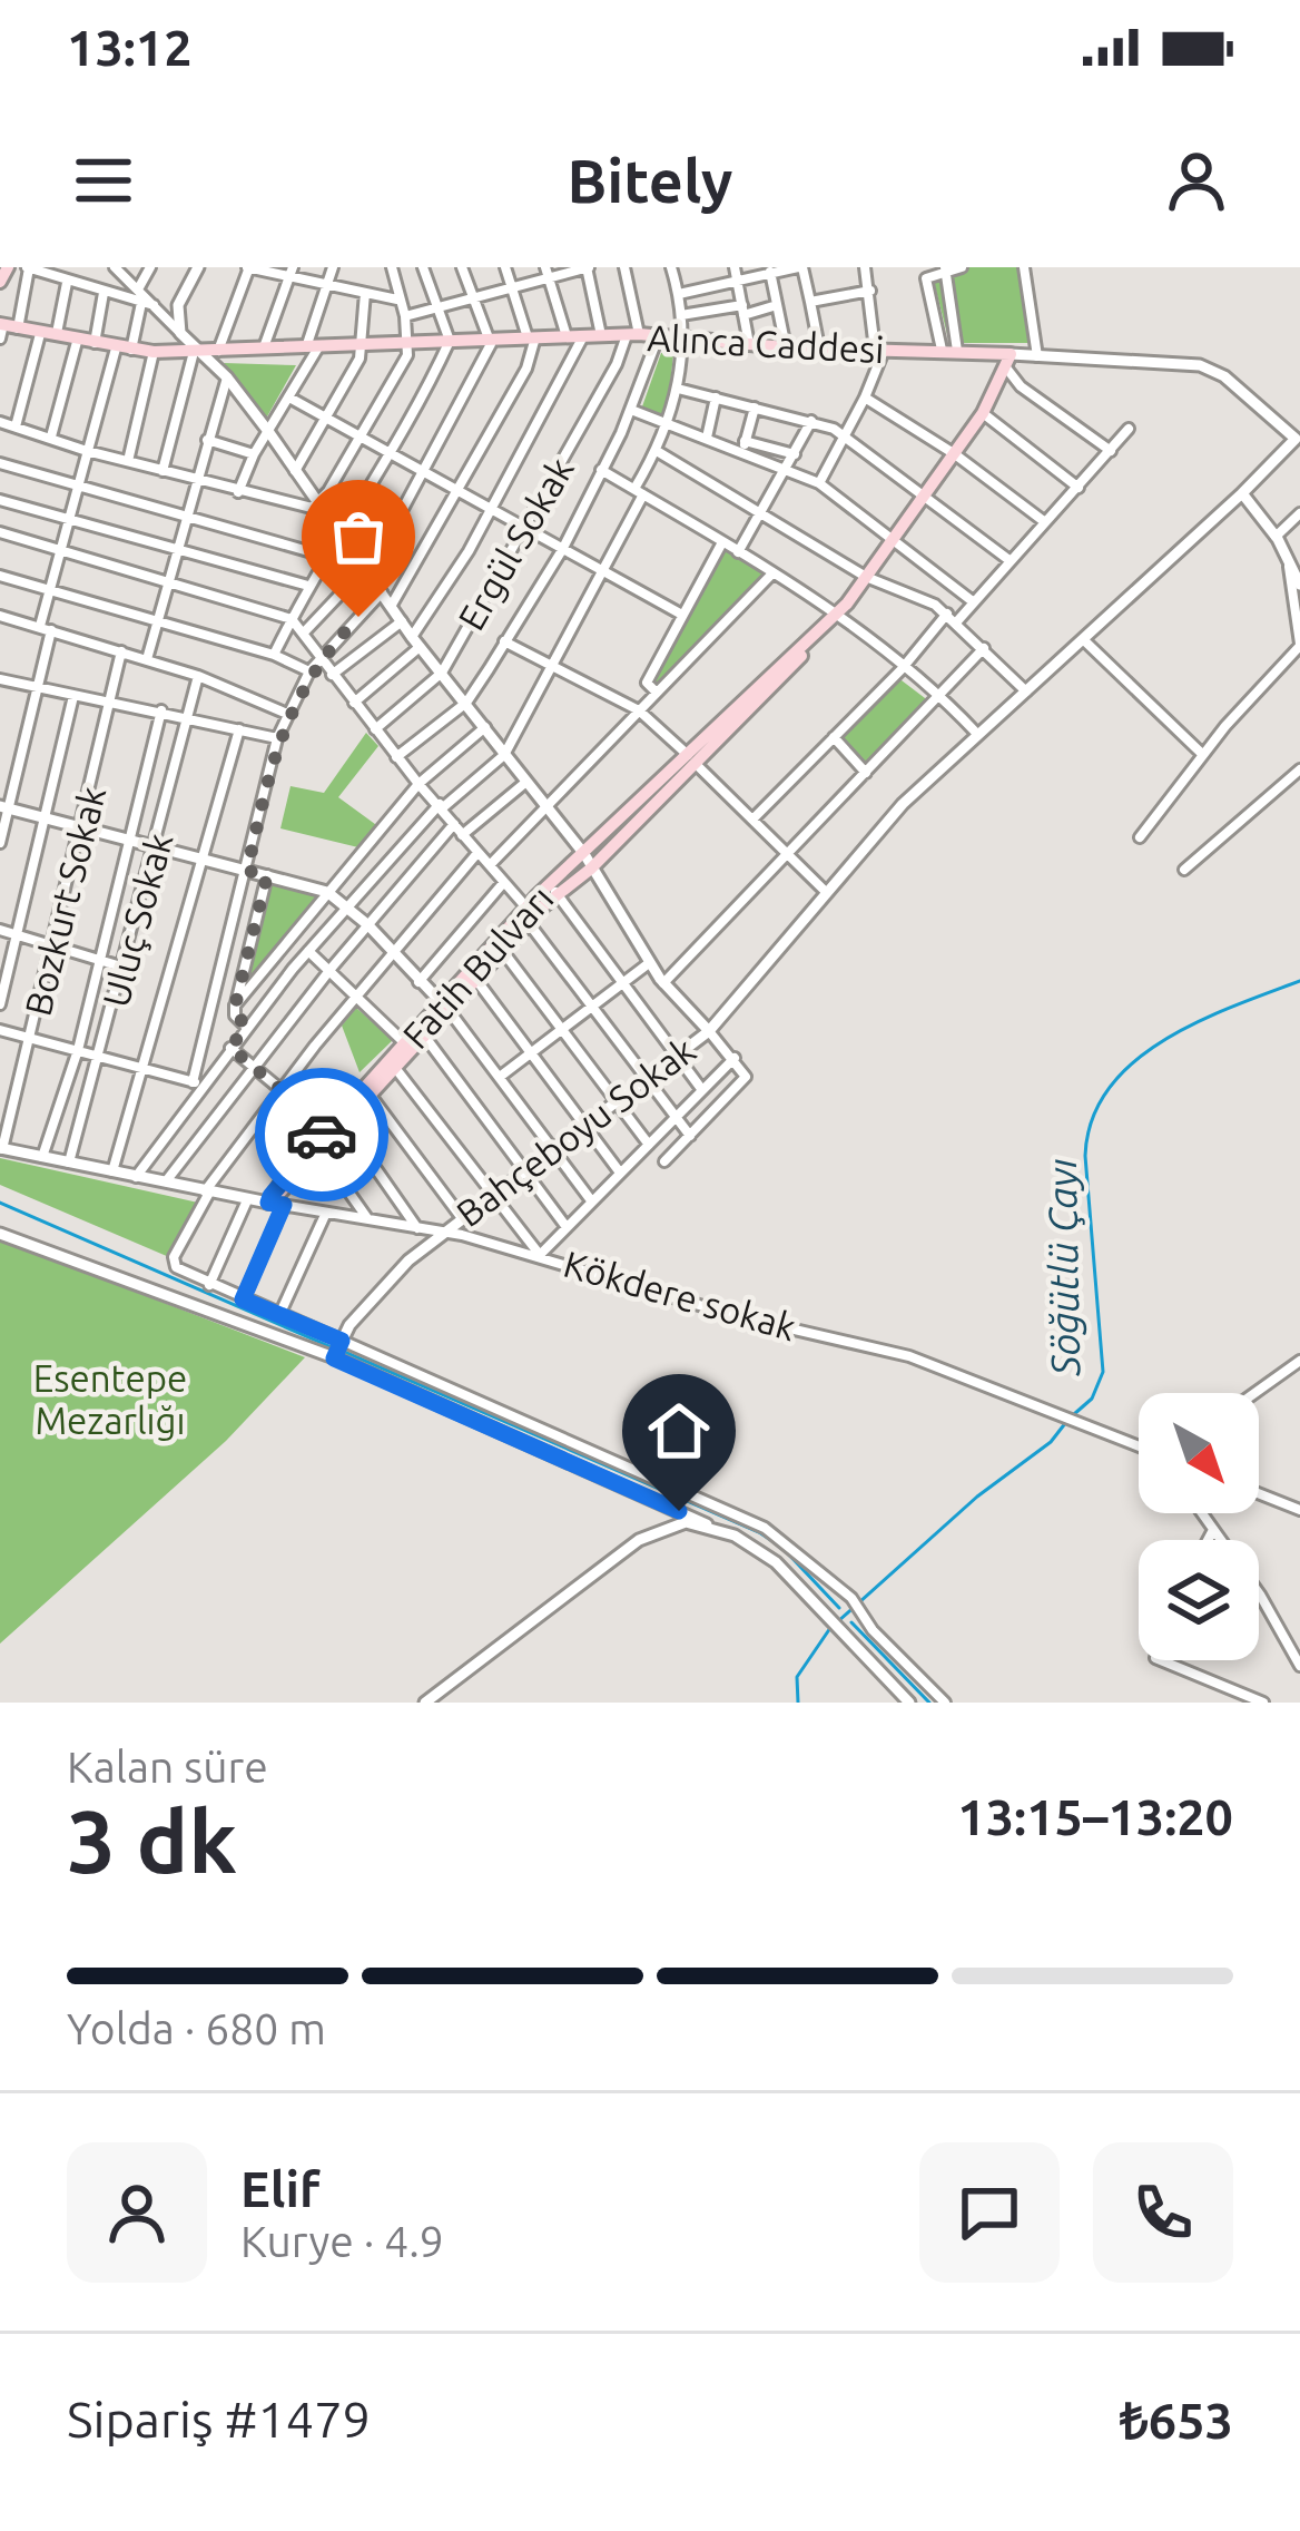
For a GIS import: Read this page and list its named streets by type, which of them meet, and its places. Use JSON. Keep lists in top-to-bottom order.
{
  "streets": {
    "main road": ["Alınca Caddesi", "Fatih Bulvarı"],
    "street": [
      "Ergül Sokak",
      "Bozkurt Sokak",
      "Uluç Sokak",
      "Bahçeboyu Sokak",
      "Kökdere sokak"
    ]
  },
  "crossings": [
    ["Alınca Caddesi", "Ergül Sokak"],
    ["Alınca Caddesi", "Bahçeboyu Sokak"],
    ["Bahçeboyu Sokak", "Kökdere sokak"]
  ],
  "water": ["Söğütlü Çayı"],
  "parks": ["Esentepe Mezarlığı"],
  "north": "bottom right",
  "page": {
    "status": "13:12",
    "header": "Bitely",
    "heading": ["3 dk", "Kalan süre", "13:15–13:20"],
    "panel": [
      "Elif",
      "Kurye · 4.9",
      "Sipariş #1479",
      "₺653"
    ],
    "bar": "Yolda · 680 m"
  }
}
